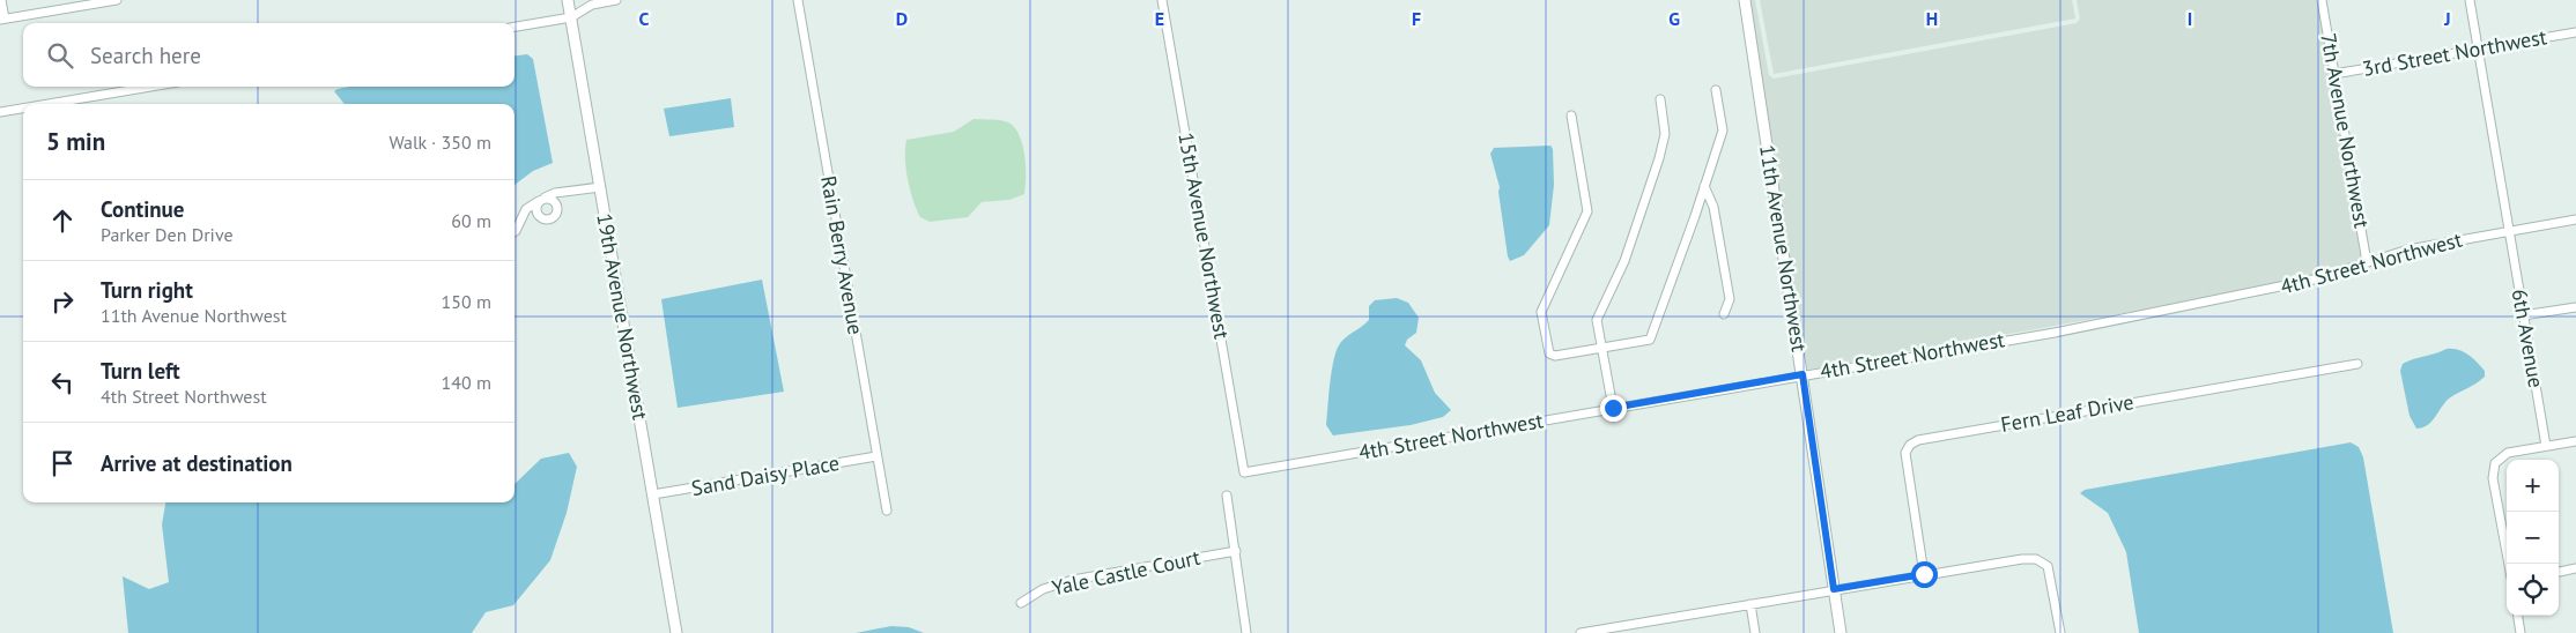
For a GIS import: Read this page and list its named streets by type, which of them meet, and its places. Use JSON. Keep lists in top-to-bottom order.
{
  "streets": {
    "street": [
      "3rd Street Northwest",
      "7th Avenue Northwest",
      "15th Avenue Northwest",
      "11th Avenue Northwest",
      "Rain Berry Avenue",
      "4th Street Northwest",
      "19th Avenue Northwest",
      "6th Avenue",
      "Fern Leaf Drive",
      "Sand Daisy Place",
      "Yale Castle Court"
    ]
  },
  "crossings": [
    ["3rd Street Northwest", "7th Avenue Northwest"],
    ["3rd Street Northwest", "6th Avenue"],
    ["7th Avenue Northwest", "4th Street Northwest"],
    ["15th Avenue Northwest", "4th Street Northwest"],
    ["11th Avenue Northwest", "4th Street Northwest"],
    ["Rain Berry Avenue", "Sand Daisy Place"],
    ["4th Street Northwest", "6th Avenue"],
    ["19th Avenue Northwest", "Sand Daisy Place"]
  ],
  "page": {
    "search": "Search here",
    "heading": ["5 min", "Walk · 350 m"],
    "list": [
      ["Continue", "Parker Den Drive", "60 m"],
      ["Turn right", "11th Avenue Northwest", "150 m"],
      ["Turn left", "4th Street Northwest", "140 m"],
      "Arrive at destination"
    ],
    "map_buttons": ["+", "−"]
  },
  "grid": {
    "columns": [
      "C",
      "D",
      "E",
      "F",
      "G",
      "H",
      "I",
      "J"
    ]
  }
}
